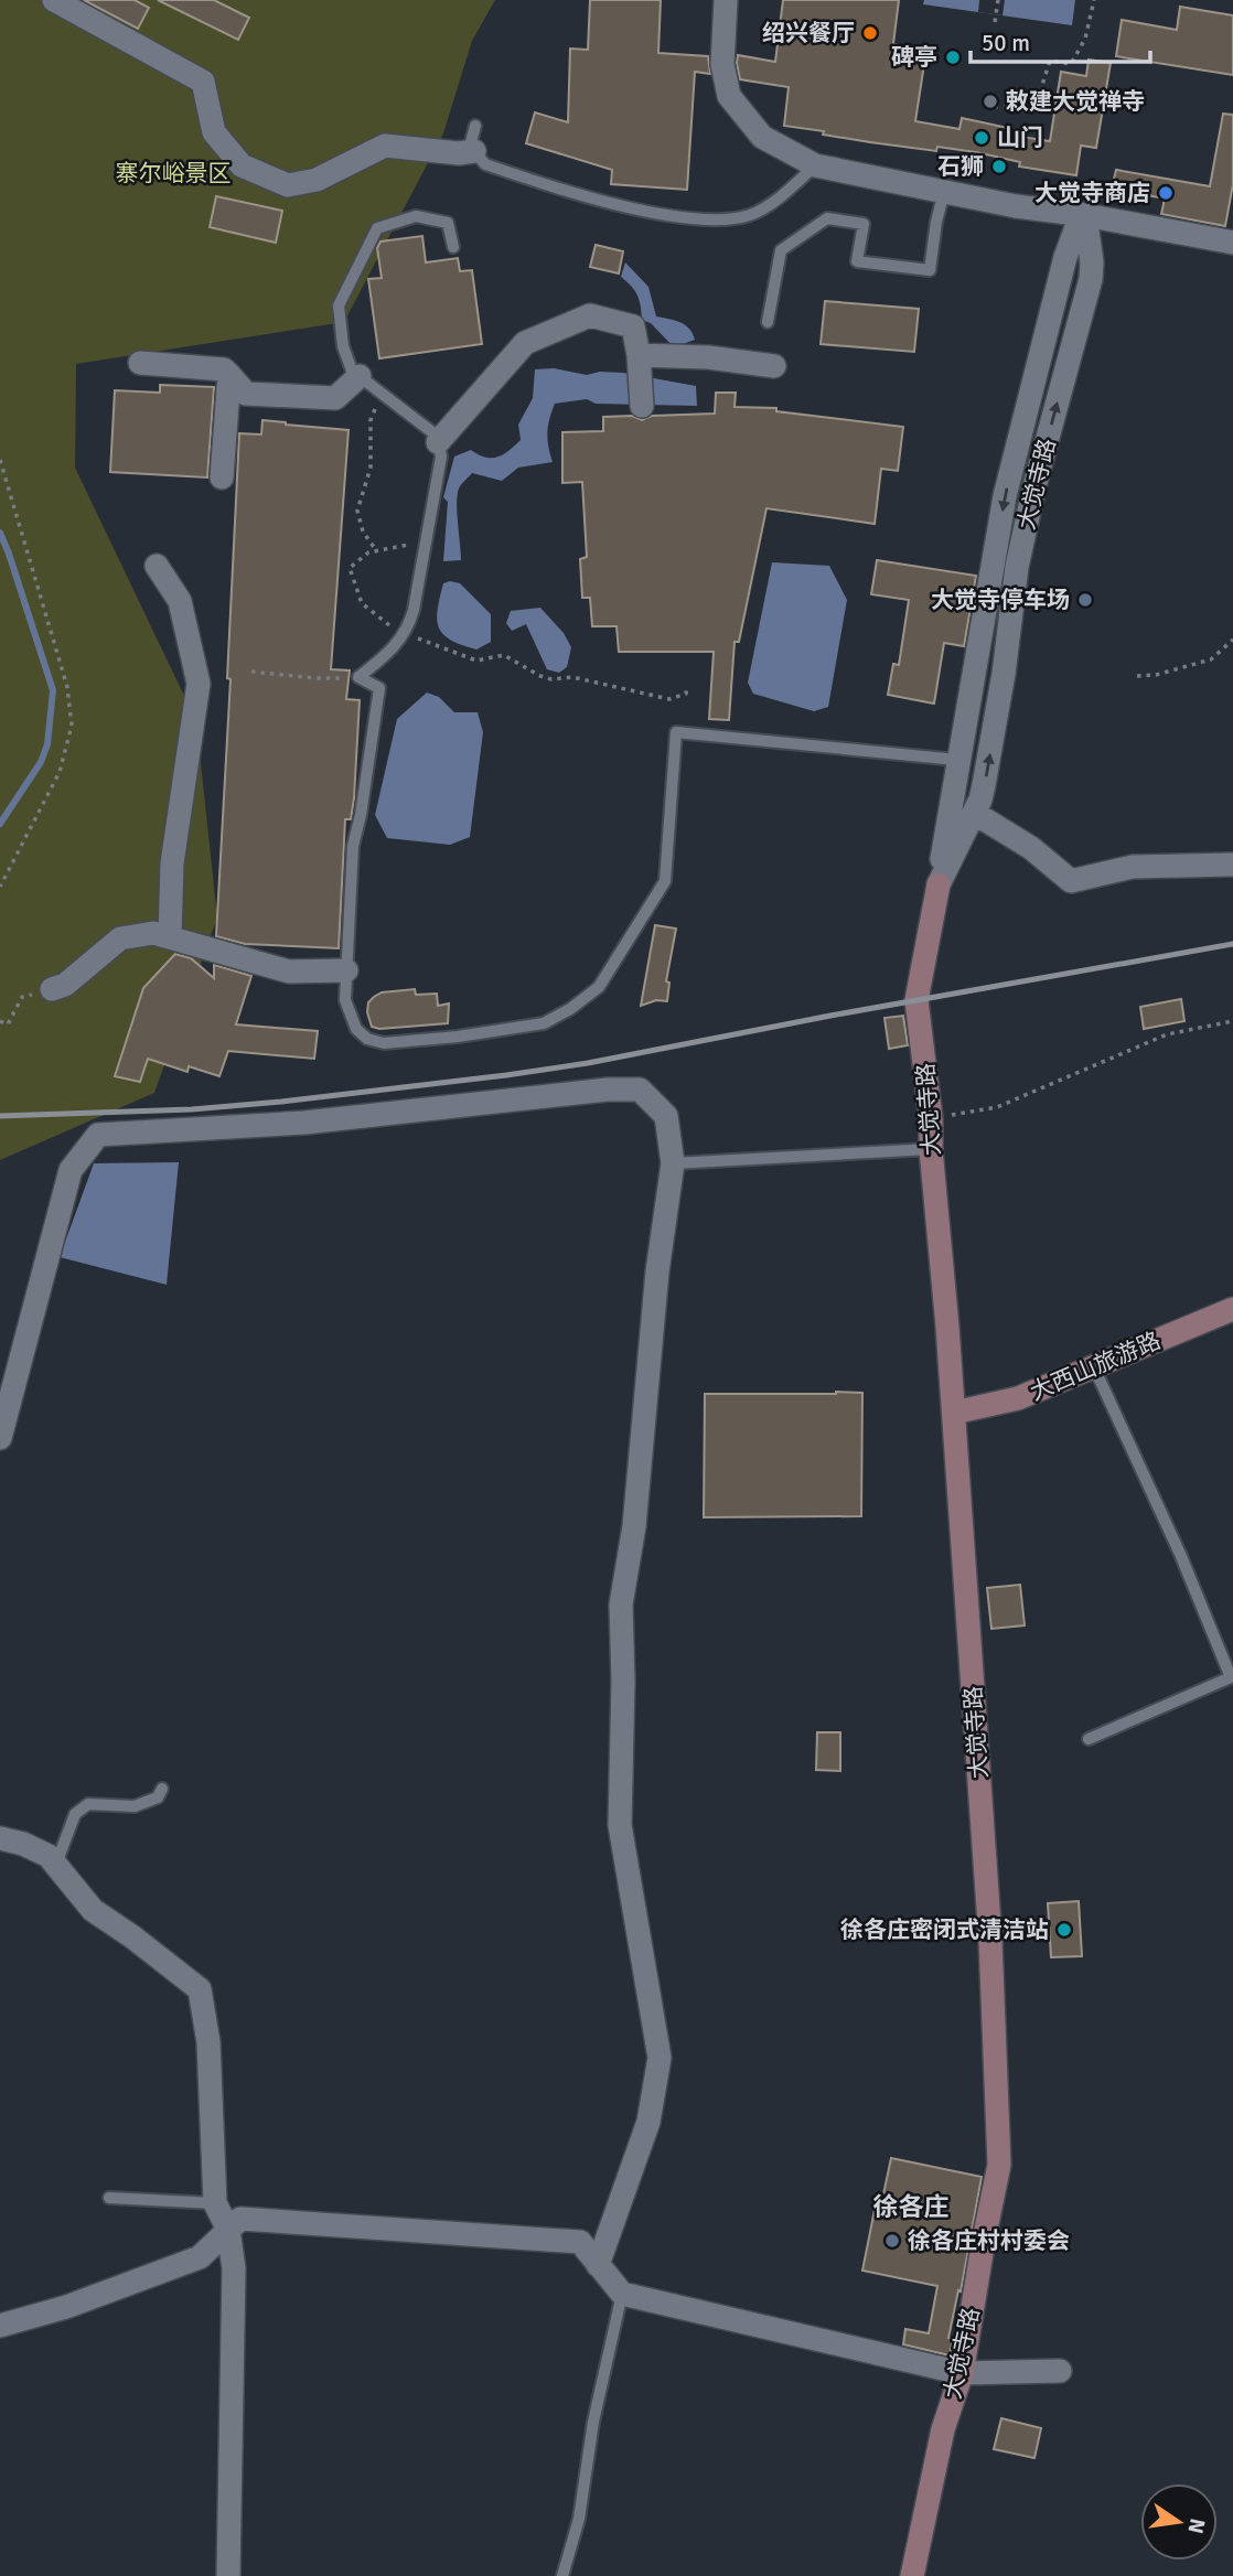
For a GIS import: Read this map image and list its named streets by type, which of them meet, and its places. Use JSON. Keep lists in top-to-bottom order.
{
  "streets": {
    "street": ["大觉寺路", "大西山旅游路"]
  },
  "crossings": [
    ["大觉寺路", "大西山旅游路"]
  ],
  "districts": ["徐各庄"],
  "parks": ["寨尔峪景区"],
  "places": [
    "绍兴餐厅",
    "碑亭",
    "敕建大觉禅寺",
    "山门",
    "石狮",
    "大觉寺商店",
    "大觉寺停车场",
    "徐各庄密闭式清洁站",
    "徐各庄村村委会"
  ],
  "scale_bar": "50 m",
  "north": "right"
}
